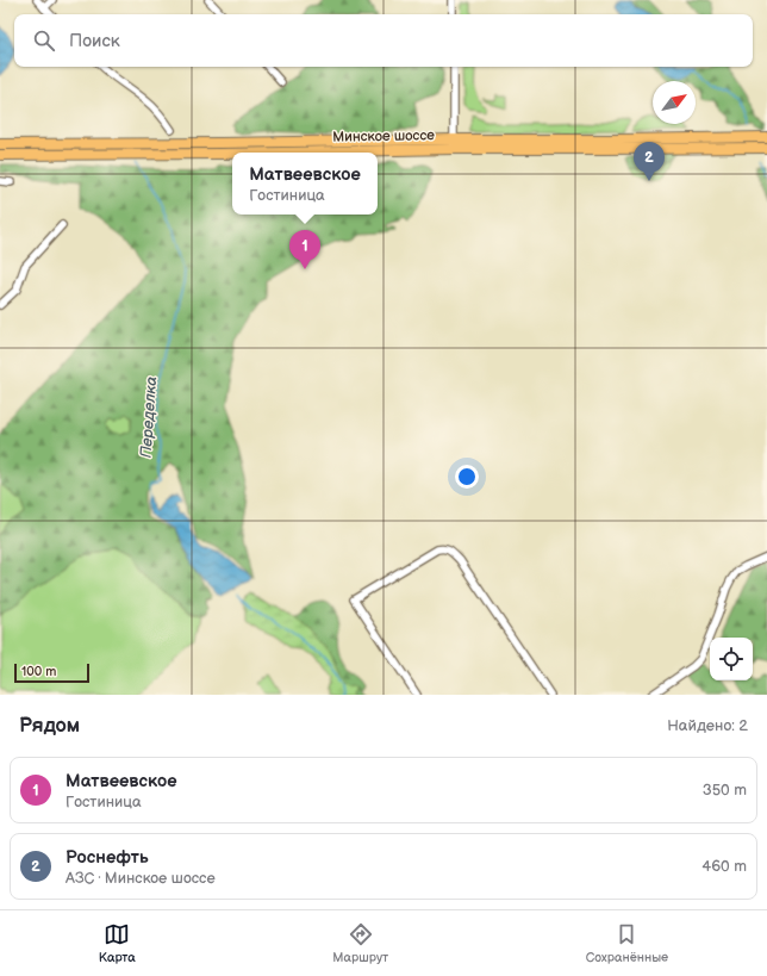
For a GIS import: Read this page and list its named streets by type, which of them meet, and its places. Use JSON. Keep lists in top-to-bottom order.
{
  "streets": {
    "highway": ["Минское шоссе"]
  },
  "water": ["Переделка"],
  "scale_bar": "100 m",
  "north": "top right",
  "page": {
    "search": "Поиск",
    "pins": ["2", "1"],
    "popup": ["Матвеевское", "Гостиница"],
    "scale": "100 m",
    "heading": ["Рядом", "Найдено: 2"],
    "list": [
      {
        "mark": "1",
        "name": "Матвеевское",
        "note": "Гостиница",
        "value": "350 m"
      },
      {
        "mark": "2",
        "name": "Роснефть",
        "note": "АЗС · Минское шоссе",
        "value": "460 m"
      }
    ],
    "nav": ["Карта", "Маршрут", "Сохранённые"]
  }
}
